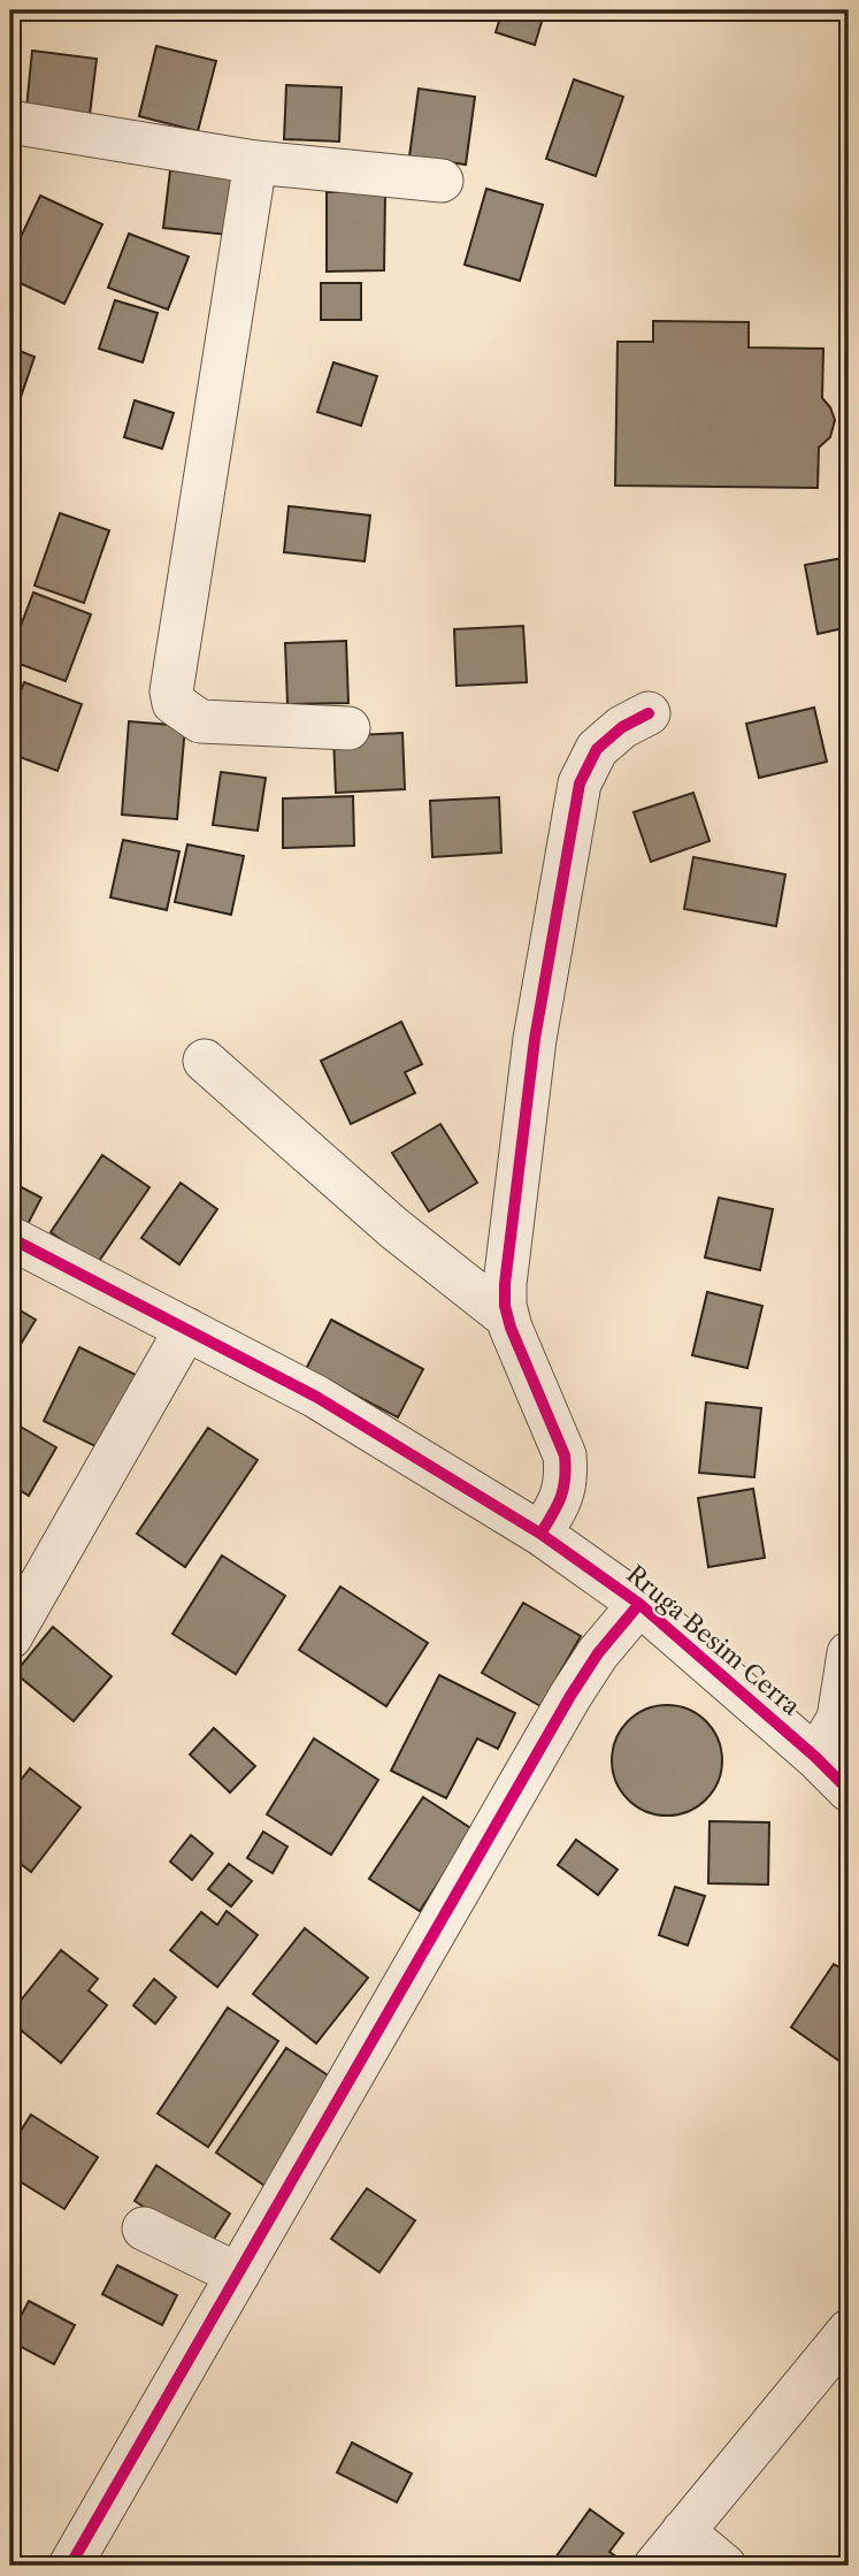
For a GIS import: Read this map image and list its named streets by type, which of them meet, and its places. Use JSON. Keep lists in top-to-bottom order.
{
  "streets": {
    "street": ["Rruga Besim Cerra"]
  }
}
